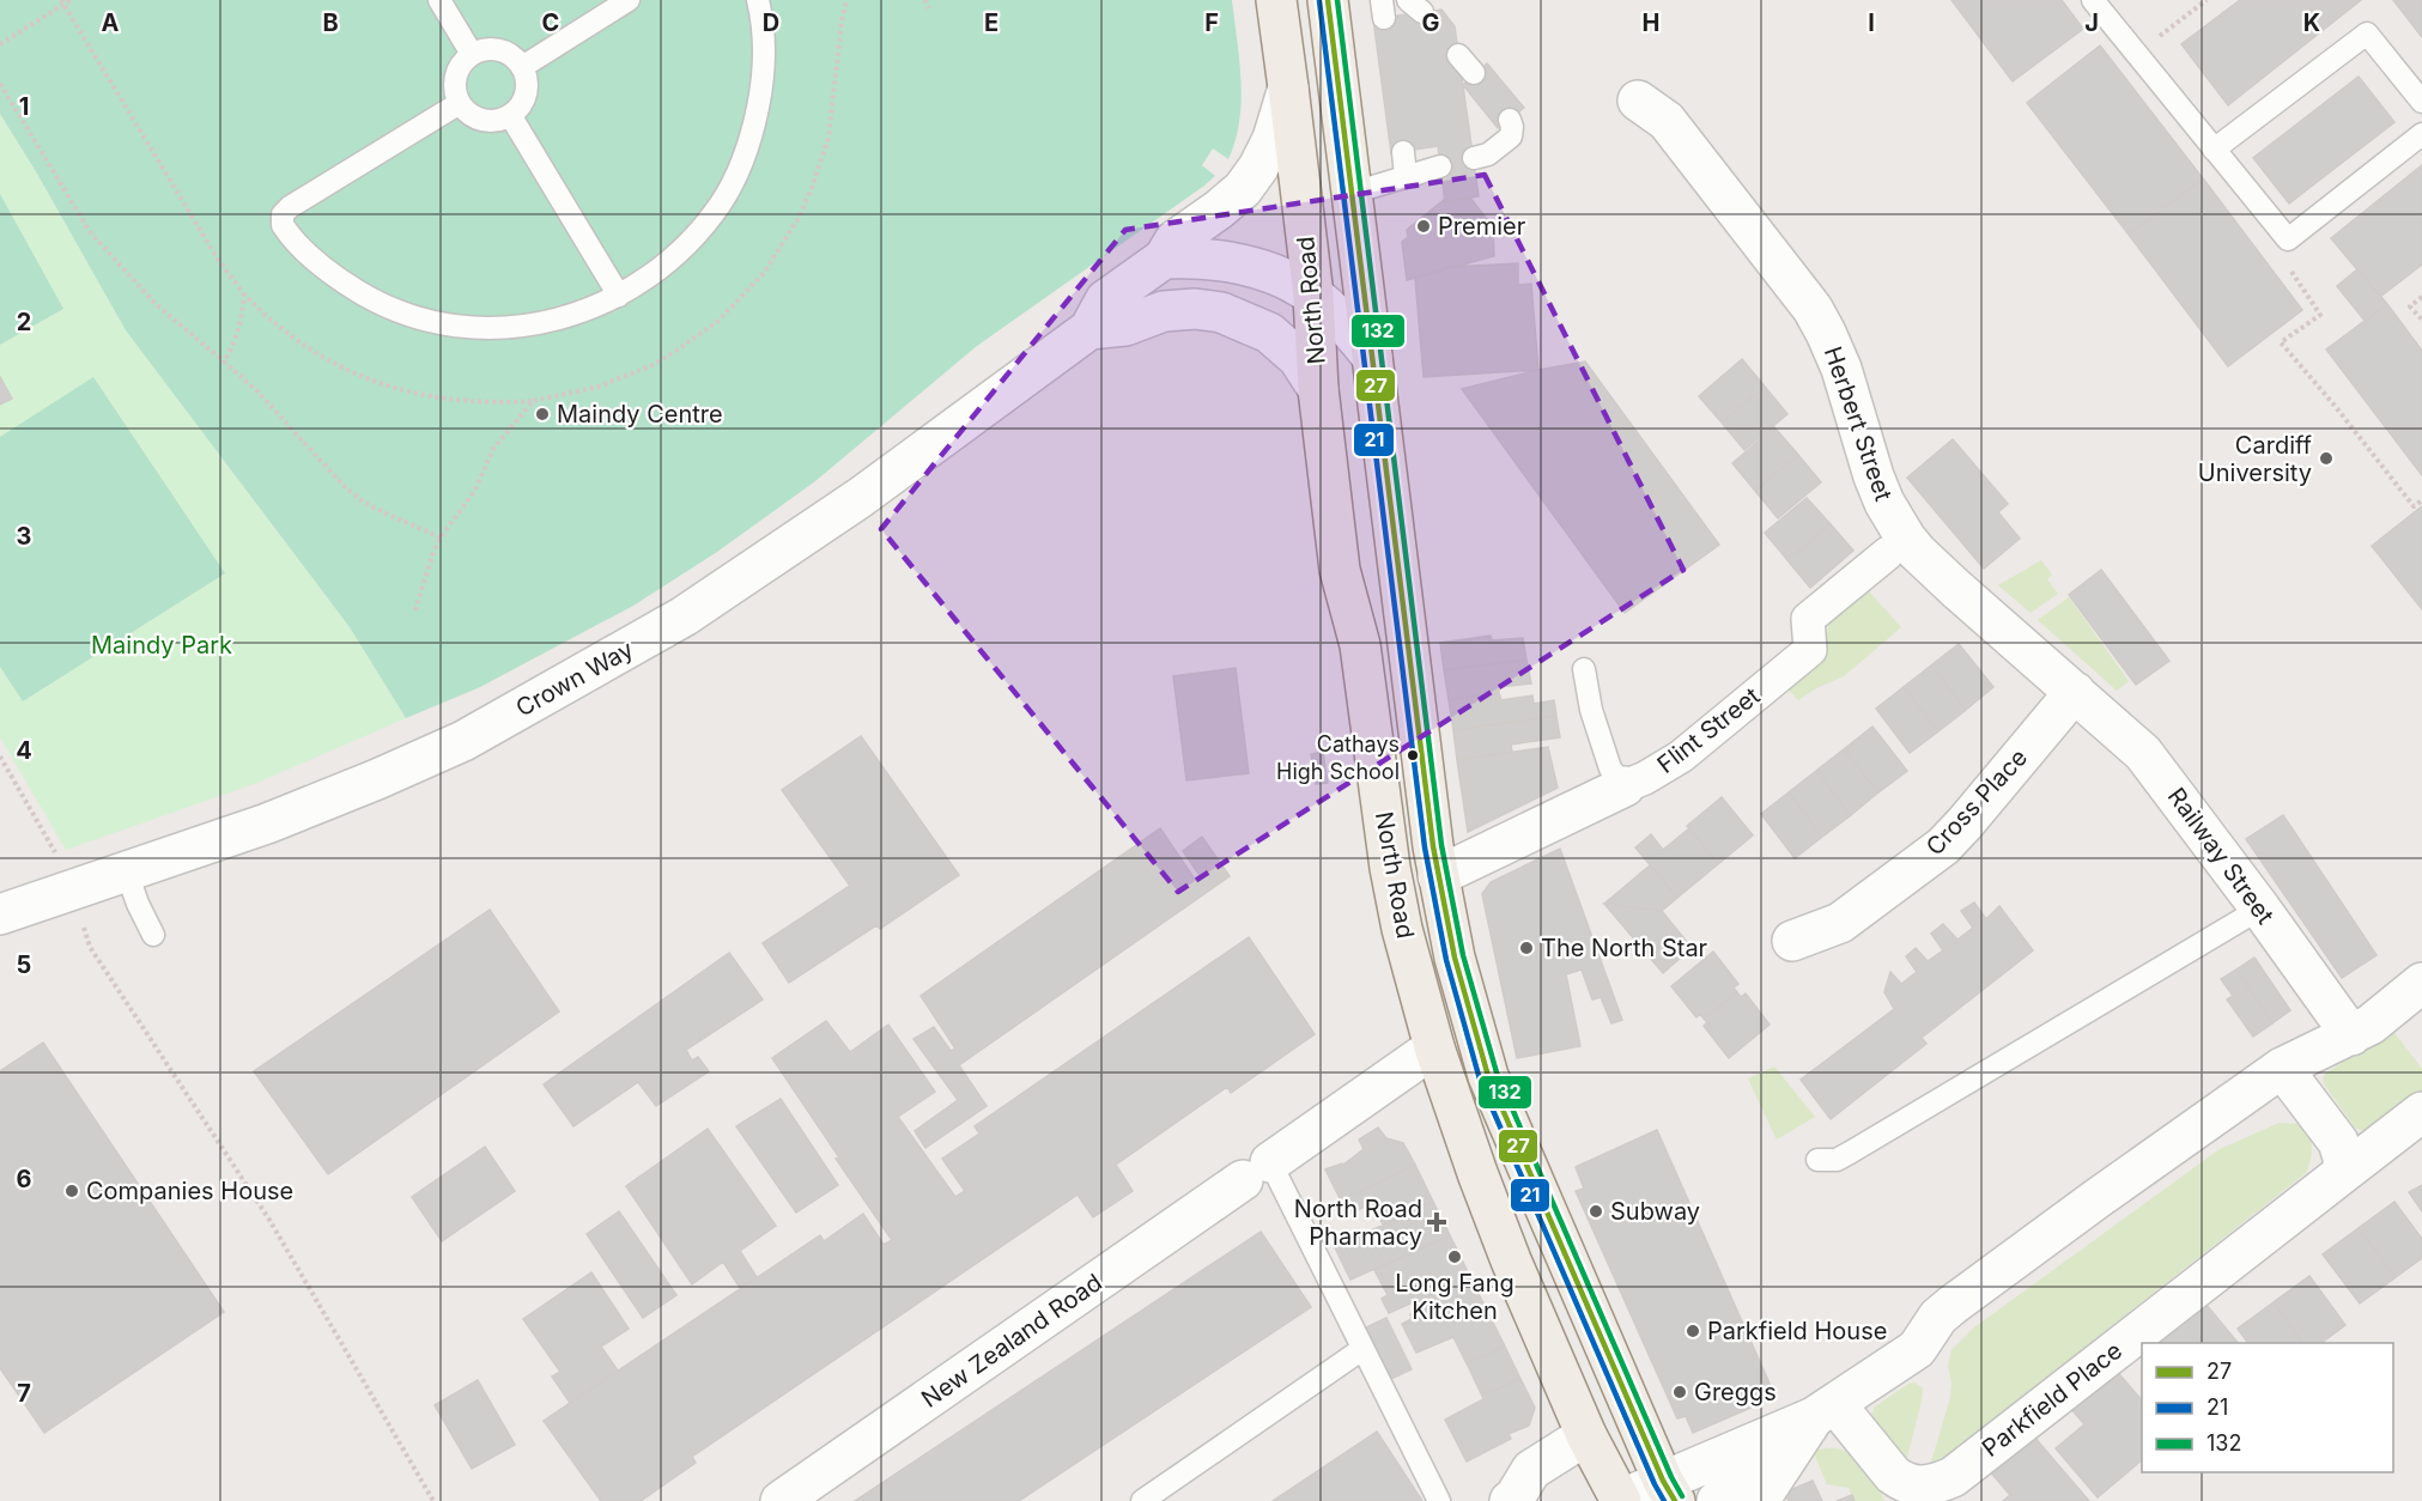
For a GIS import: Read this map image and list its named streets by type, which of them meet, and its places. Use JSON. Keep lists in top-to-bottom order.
{
  "streets": {
    "main road": ["North Road"],
    "street": [
      "Herbert Street",
      "Crown Way",
      "Flint Street",
      "Cross Place",
      "Railway Street",
      "New Zealand Road",
      "Parkfield Place"
    ]
  },
  "crossings": [
    ["North Road", "Crown Way"],
    ["North Road", "Flint Street"],
    ["North Road", "New Zealand Road"],
    ["Herbert Street", "Cross Place"],
    ["Herbert Street", "Railway Street"],
    ["Cross Place", "Railway Street"]
  ],
  "parks": ["Maindy Park"],
  "places": {
    "other": [
      "Premier",
      "Maindy Centre",
      "Cardiff University",
      "Cathays High School",
      "The North Star",
      "Companies House",
      "Subway",
      "Long Fang Kitchen",
      "Parkfield House",
      "Greggs"
    ],
    "health": ["North Road Pharmacy"]
  },
  "lines": ["transit line 27", "transit line 132", "transit line 21"],
  "legend": ["27", "21", "132"],
  "grid": {
    "columns": [
      "A",
      "B",
      "C",
      "D",
      "E",
      "F",
      "G",
      "H",
      "I",
      "J",
      "K"
    ],
    "rows": [
      "1",
      "2",
      "3",
      "4",
      "5",
      "6",
      "7"
    ]
  }
}
